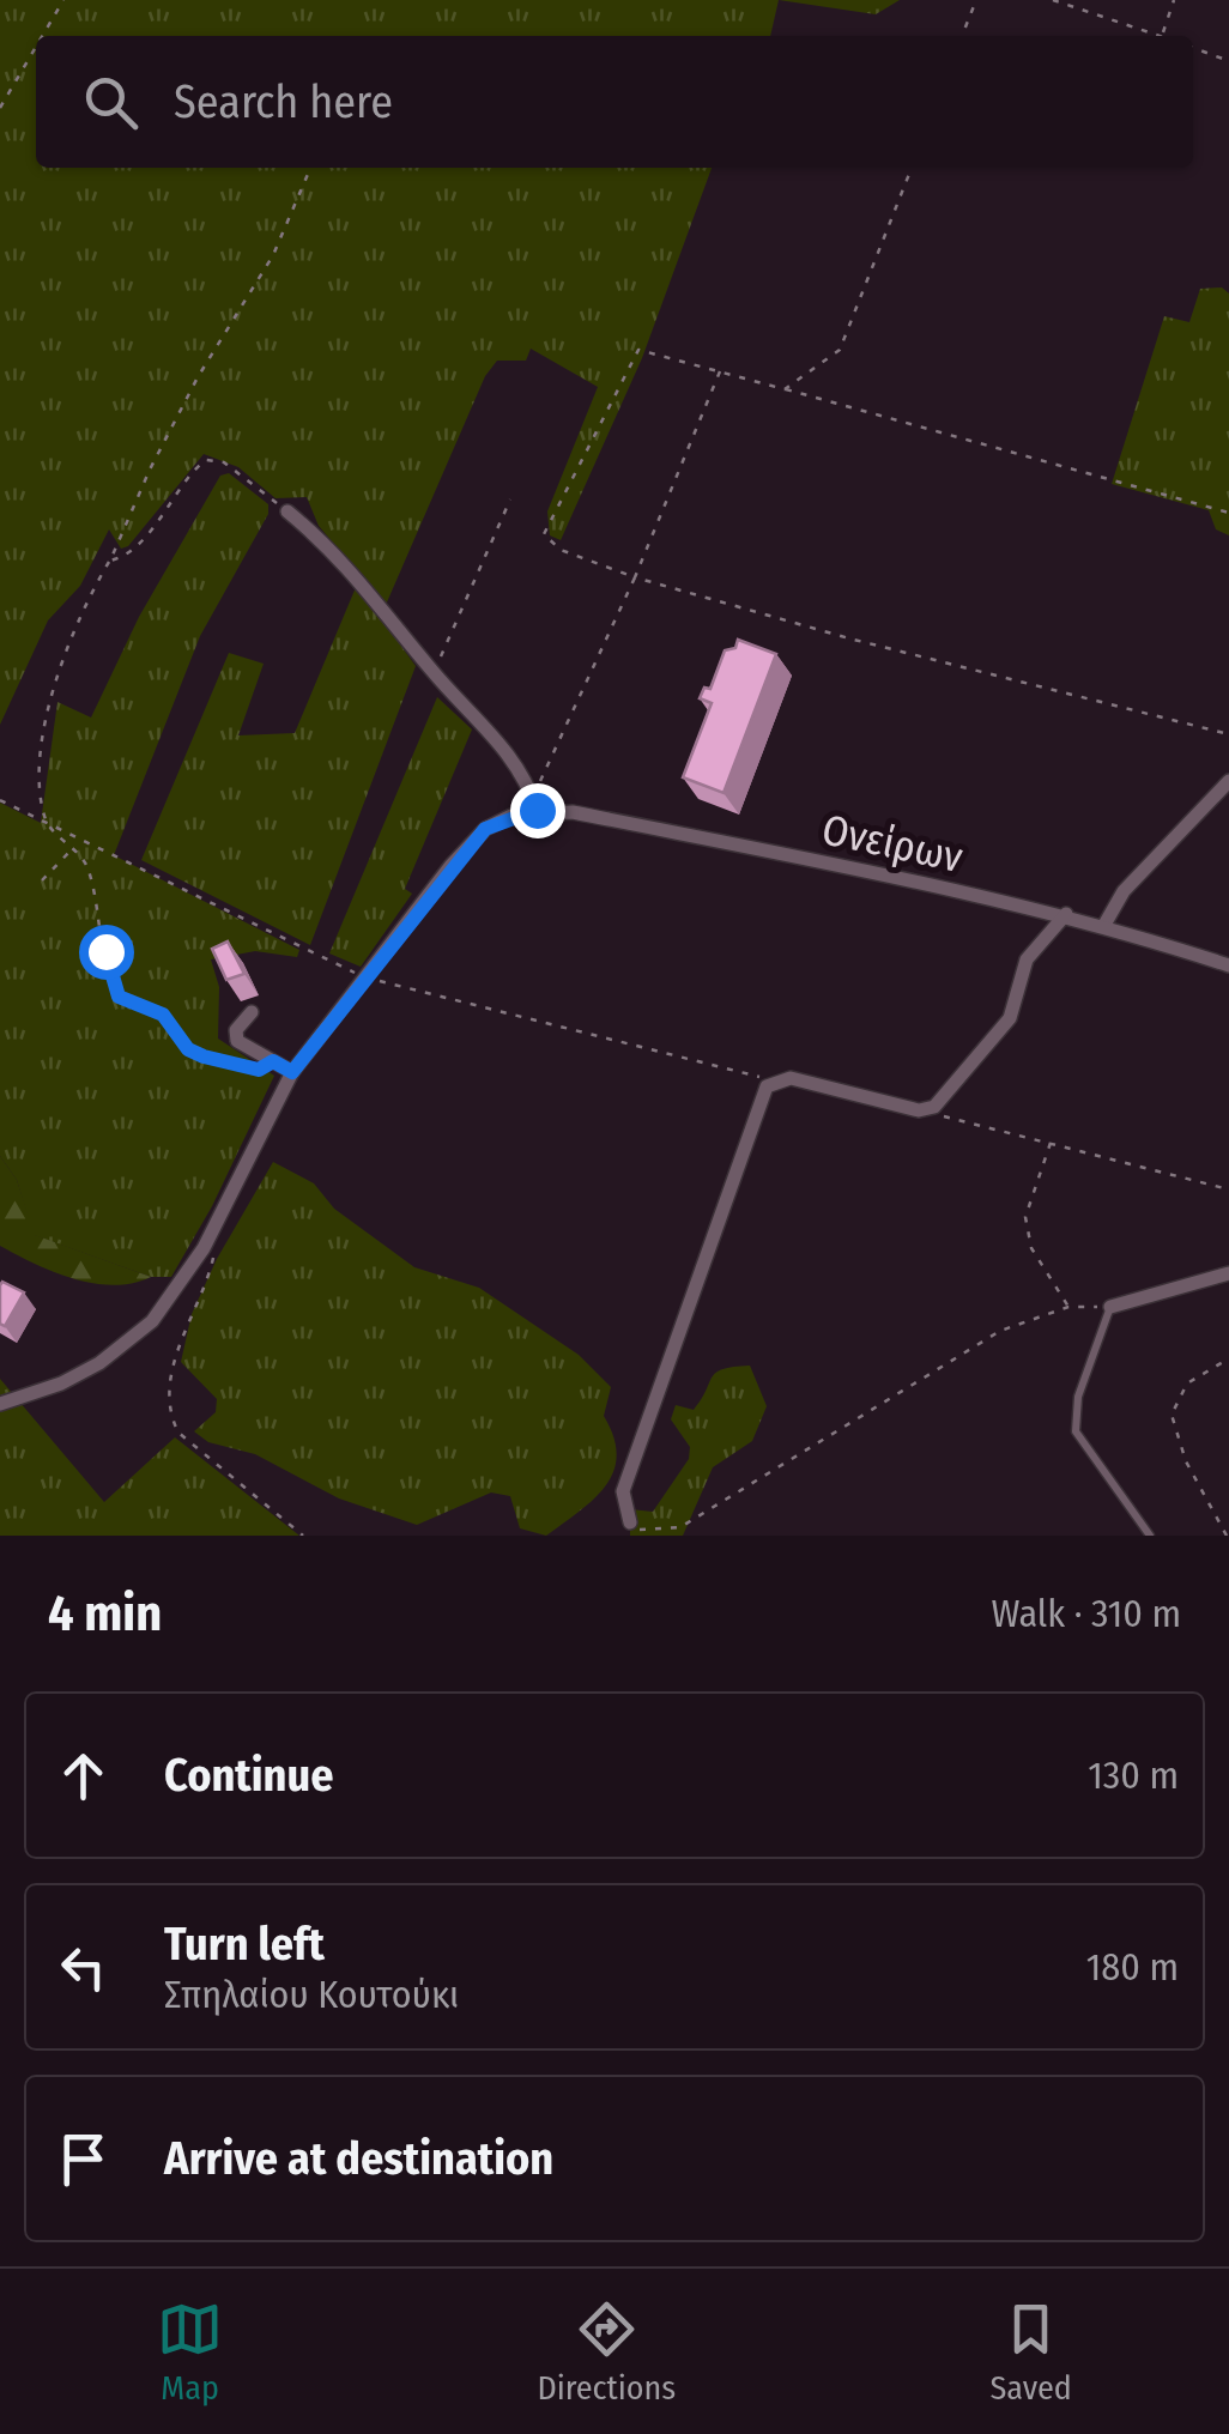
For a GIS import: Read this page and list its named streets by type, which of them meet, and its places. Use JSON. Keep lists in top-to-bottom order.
{
  "streets": {
    "street": ["Ονείρων"]
  },
  "page": {
    "search": "Search here",
    "heading": ["4 min", "Walk · 310 m"],
    "list": [
      ["Continue", "130 m"],
      ["Turn left", "Σπηλαίου Κουτούκι", "180 m"],
      "Arrive at destination"
    ],
    "nav": ["Map", "Directions", "Saved"]
  }
}
